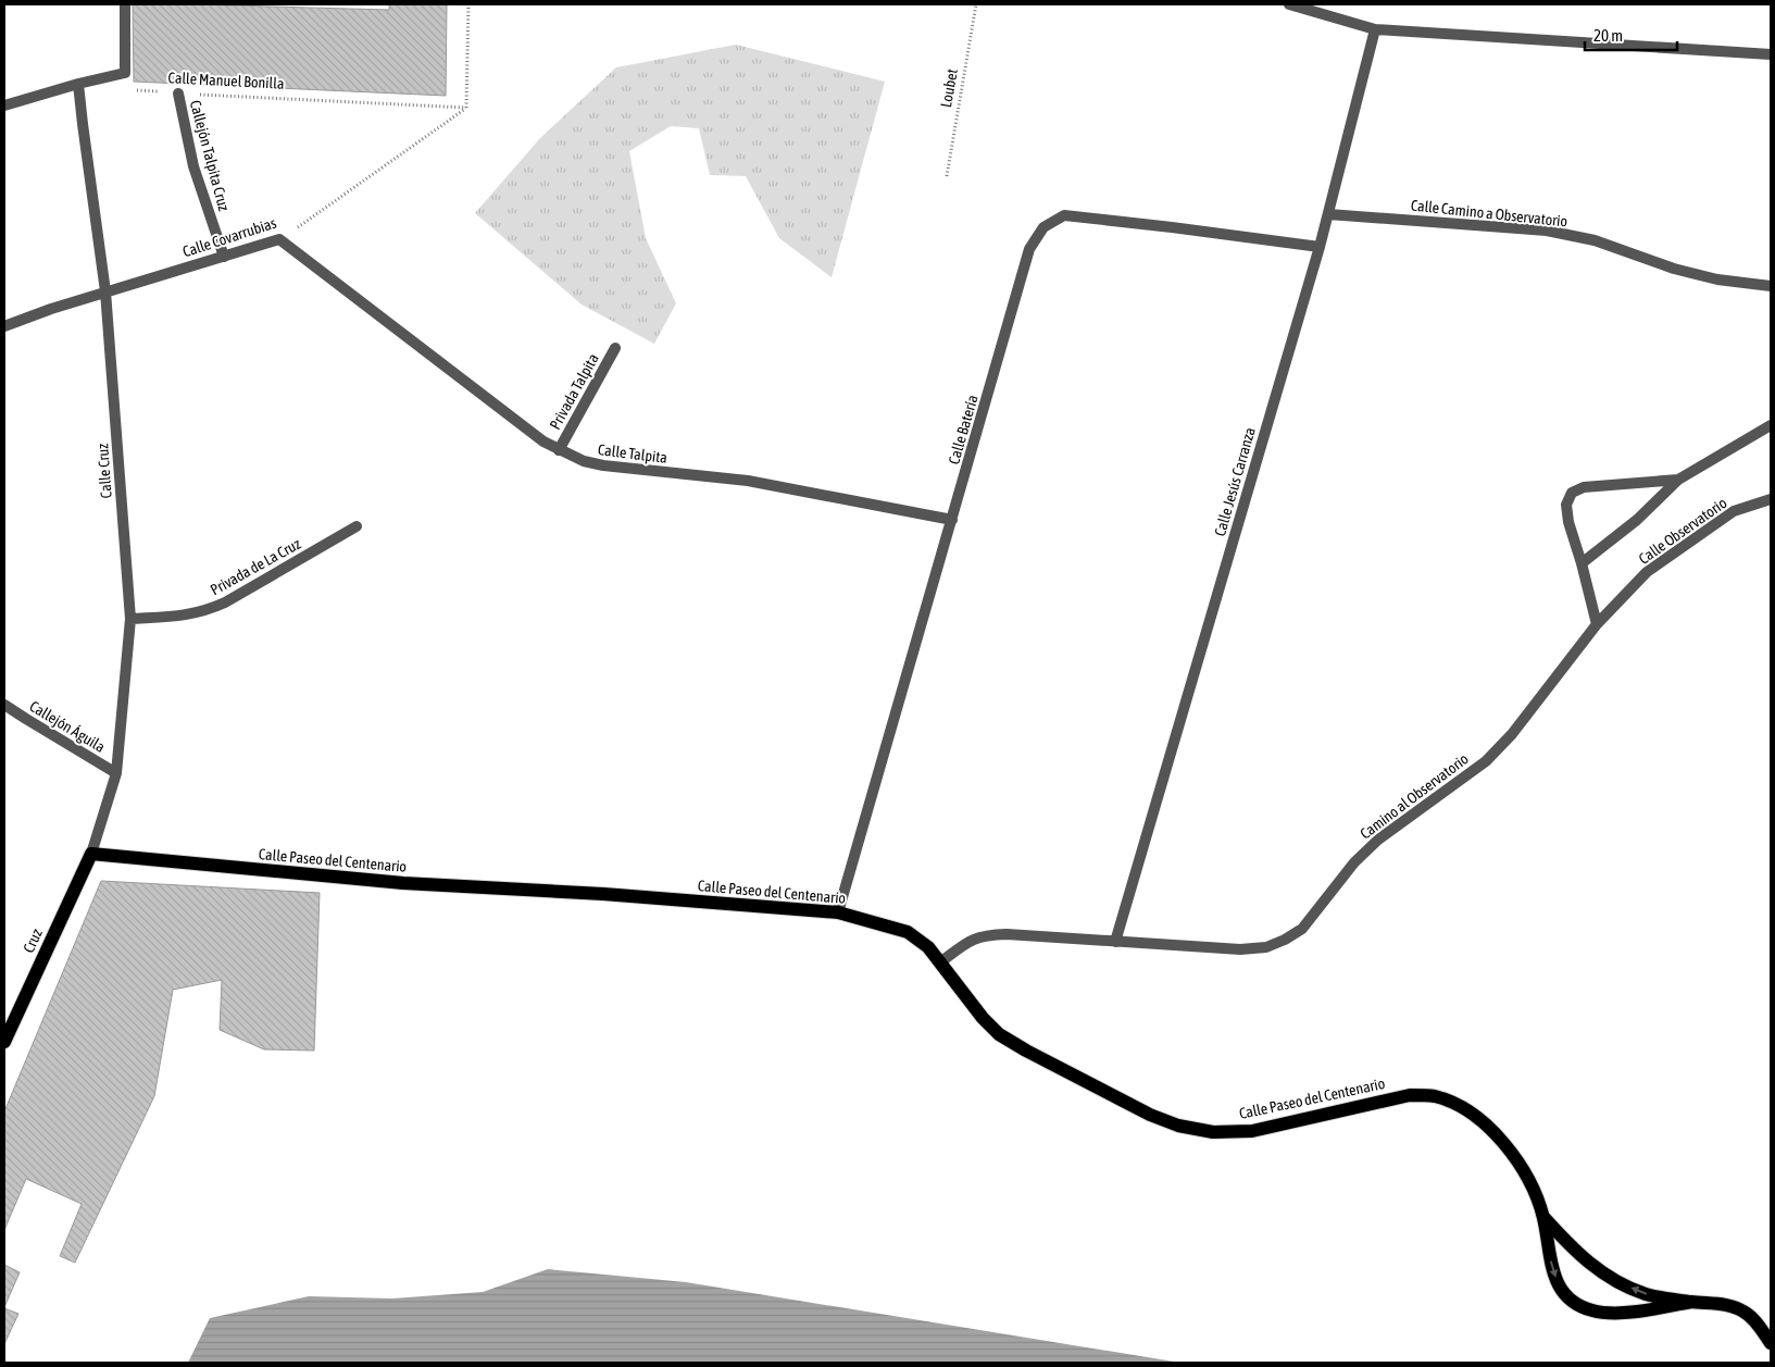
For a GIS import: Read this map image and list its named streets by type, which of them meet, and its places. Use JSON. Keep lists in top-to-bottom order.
{
  "streets": {
    "main road": ["Calle Paseo del Centenario", "Cruz"],
    "street": [
      "Callejón Talpita Cruz",
      "Calle Camino a Observatorio",
      "Calle Covarrubias",
      "Privada Talpita",
      "Calle Batería",
      "Calle Talpita",
      "Calle Cruz",
      "Calle Jesús Carranza",
      "Calle Observatorio",
      "Privada de La Cruz",
      "Callejón Águila",
      "Camino al Observatorio"
    ],
    "path": ["Calle Manuel Bonilla", "Loubet"]
  },
  "crossings": [
    ["Calle Manuel Bonilla", "Callejón Talpita Cruz"],
    ["Calle Manuel Bonilla", "Calle Covarrubias"],
    ["Callejón Talpita Cruz", "Calle Covarrubias"],
    ["Calle Camino a Observatorio", "Calle Jesús Carranza"],
    ["Calle Covarrubias", "Calle Talpita"],
    ["Calle Covarrubias", "Calle Cruz"],
    ["Privada Talpita", "Calle Talpita"],
    ["Calle Batería", "Calle Talpita"],
    ["Calle Batería", "Calle Jesús Carranza"],
    ["Calle Batería", "Calle Paseo del Centenario"],
    ["Calle Cruz", "Privada de La Cruz"],
    ["Calle Cruz", "Callejón Águila"],
    ["Calle Cruz", "Calle Paseo del Centenario"],
    ["Calle Cruz", "Cruz"],
    ["Calle Jesús Carranza", "Camino al Observatorio"],
    ["Calle Observatorio", "Camino al Observatorio"],
    ["Camino al Observatorio", "Calle Paseo del Centenario"],
    ["Calle Paseo del Centenario", "Cruz"]
  ],
  "scale_bar": "20 m"
}
